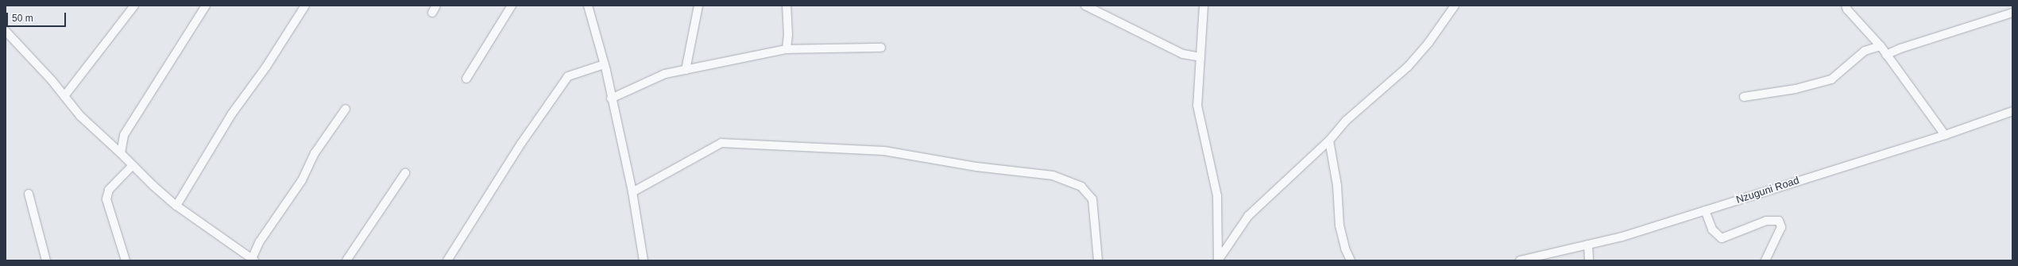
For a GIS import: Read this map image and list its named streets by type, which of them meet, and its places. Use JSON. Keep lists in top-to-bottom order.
{
  "streets": {
    "street": ["Nzuguni Road"]
  },
  "scale_bar": "50 m"
}
